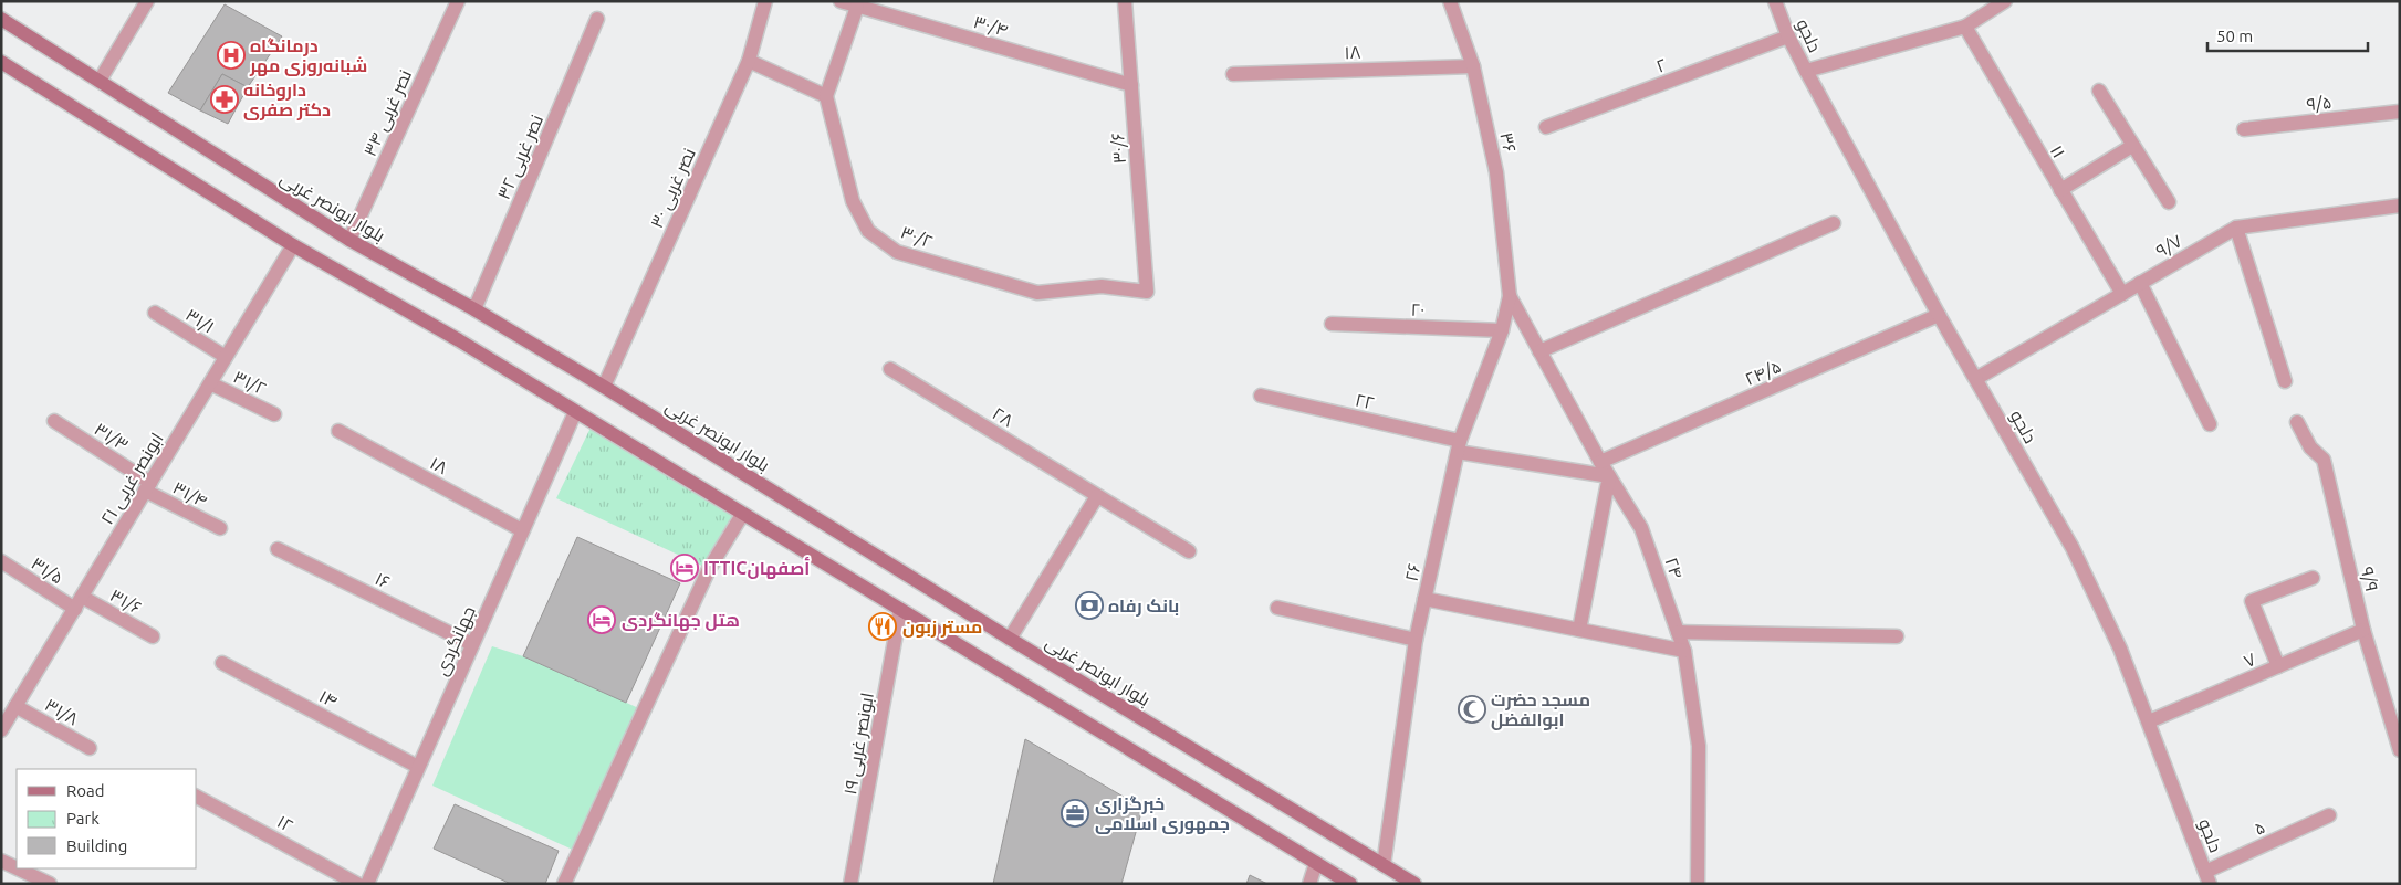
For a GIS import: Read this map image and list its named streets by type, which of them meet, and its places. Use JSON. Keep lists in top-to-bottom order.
{
  "streets": {
    "main road": ["بلوار ابونصر غربی"],
    "street": [
      "۳۰/۴",
      "دلجو",
      "۱۸",
      "۲",
      "۹/۵",
      "نصر غربی ۳۴",
      "۳۶",
      "۳۰/۶",
      "۱۱",
      "نصر غربی ۳۲",
      "نصر غربی ۳۰",
      "۳۰/۲",
      "۹/۷",
      "۲۰",
      "۳۱/۱",
      "۲۴/۵",
      "۳۱/۲",
      "۲۲",
      "۲۸",
      "۳۱/۳",
      "ابونصر غربی ۲۱",
      "۳۱/۴",
      "۲۴",
      "۳۱/۵",
      "۲۶",
      "۹/۹",
      "۱۶",
      "۳۱/۶",
      "جهانگردی",
      "۷",
      "۱۴",
      "۳۱/۸",
      "ابونصر غربی ۱۹",
      "۱۲",
      "۵"
    ]
  },
  "crossings": [
    ["۳۰/۴", "۳۰/۶"],
    ["دلجو", "۲"],
    ["دلجو", "۹/۷"],
    ["دلجو", "۲۴/۵"],
    ["دلجو", "۷"],
    ["دلجو", "۵"],
    ["۱۸", "۳۶"],
    ["۱۸", "جهانگردی"],
    ["نصر غربی ۳۴", "بلوار ابونصر غربی"],
    ["۳۶", "۲۴"],
    ["۳۶", "۲۶"],
    ["۳۰/۶", "۳۰/۲"],
    ["۱۱", "۹/۷"],
    ["نصر غربی ۳۲", "بلوار ابونصر غربی"],
    ["نصر غربی ۳۰", "بلوار ابونصر غربی"],
    ["بلوار ابونصر غربی", "۲۶"],
    ["۲۰", "۲۶"],
    ["۳۱/۱", "ابونصر غربی ۲۱"],
    ["۲۴/۵", "۲۴"],
    ["۳۱/۲", "ابونصر غربی ۲۱"],
    ["۲۲", "۲۴"],
    ["۲۲", "۲۶"],
    ["۳۱/۳", "ابونصر غربی ۲۱"],
    ["۳۱/۳", "۳۱/۴"],
    ["ابونصر غربی ۲۱", "۳۱/۴"],
    ["ابونصر غربی ۲۱", "۳۱/۵"],
    ["ابونصر غربی ۲۱", "۳۱/۶"],
    ["ابونصر غربی ۲۱", "۳۱/۸"],
    ["۲۴", "۲۶"],
    ["۳۱/۵", "۳۱/۶"],
    ["۹/۹", "۷"],
    ["۱۶", "جهانگردی"],
    ["جهانگردی", "۱۴"]
  ],
  "places": {
    "hospital": ["درمانگاه شبانه‌روزی مهر"],
    "pharmacy": ["داروخانه دکتر صفری"],
    "hotel": ["ITTICأصفهان", "هتل جهانگردی"],
    "bank": ["بانک رفاه"],
    "restaurant": ["مستر زبون"],
    "mosque": ["مسجد حضرت ابوالفضل"],
    "office": ["خبرگزاری جمهوری اسلامی"]
  },
  "legend": ["Road", "Park", "Building"],
  "scale_bar": "50 m"
}
